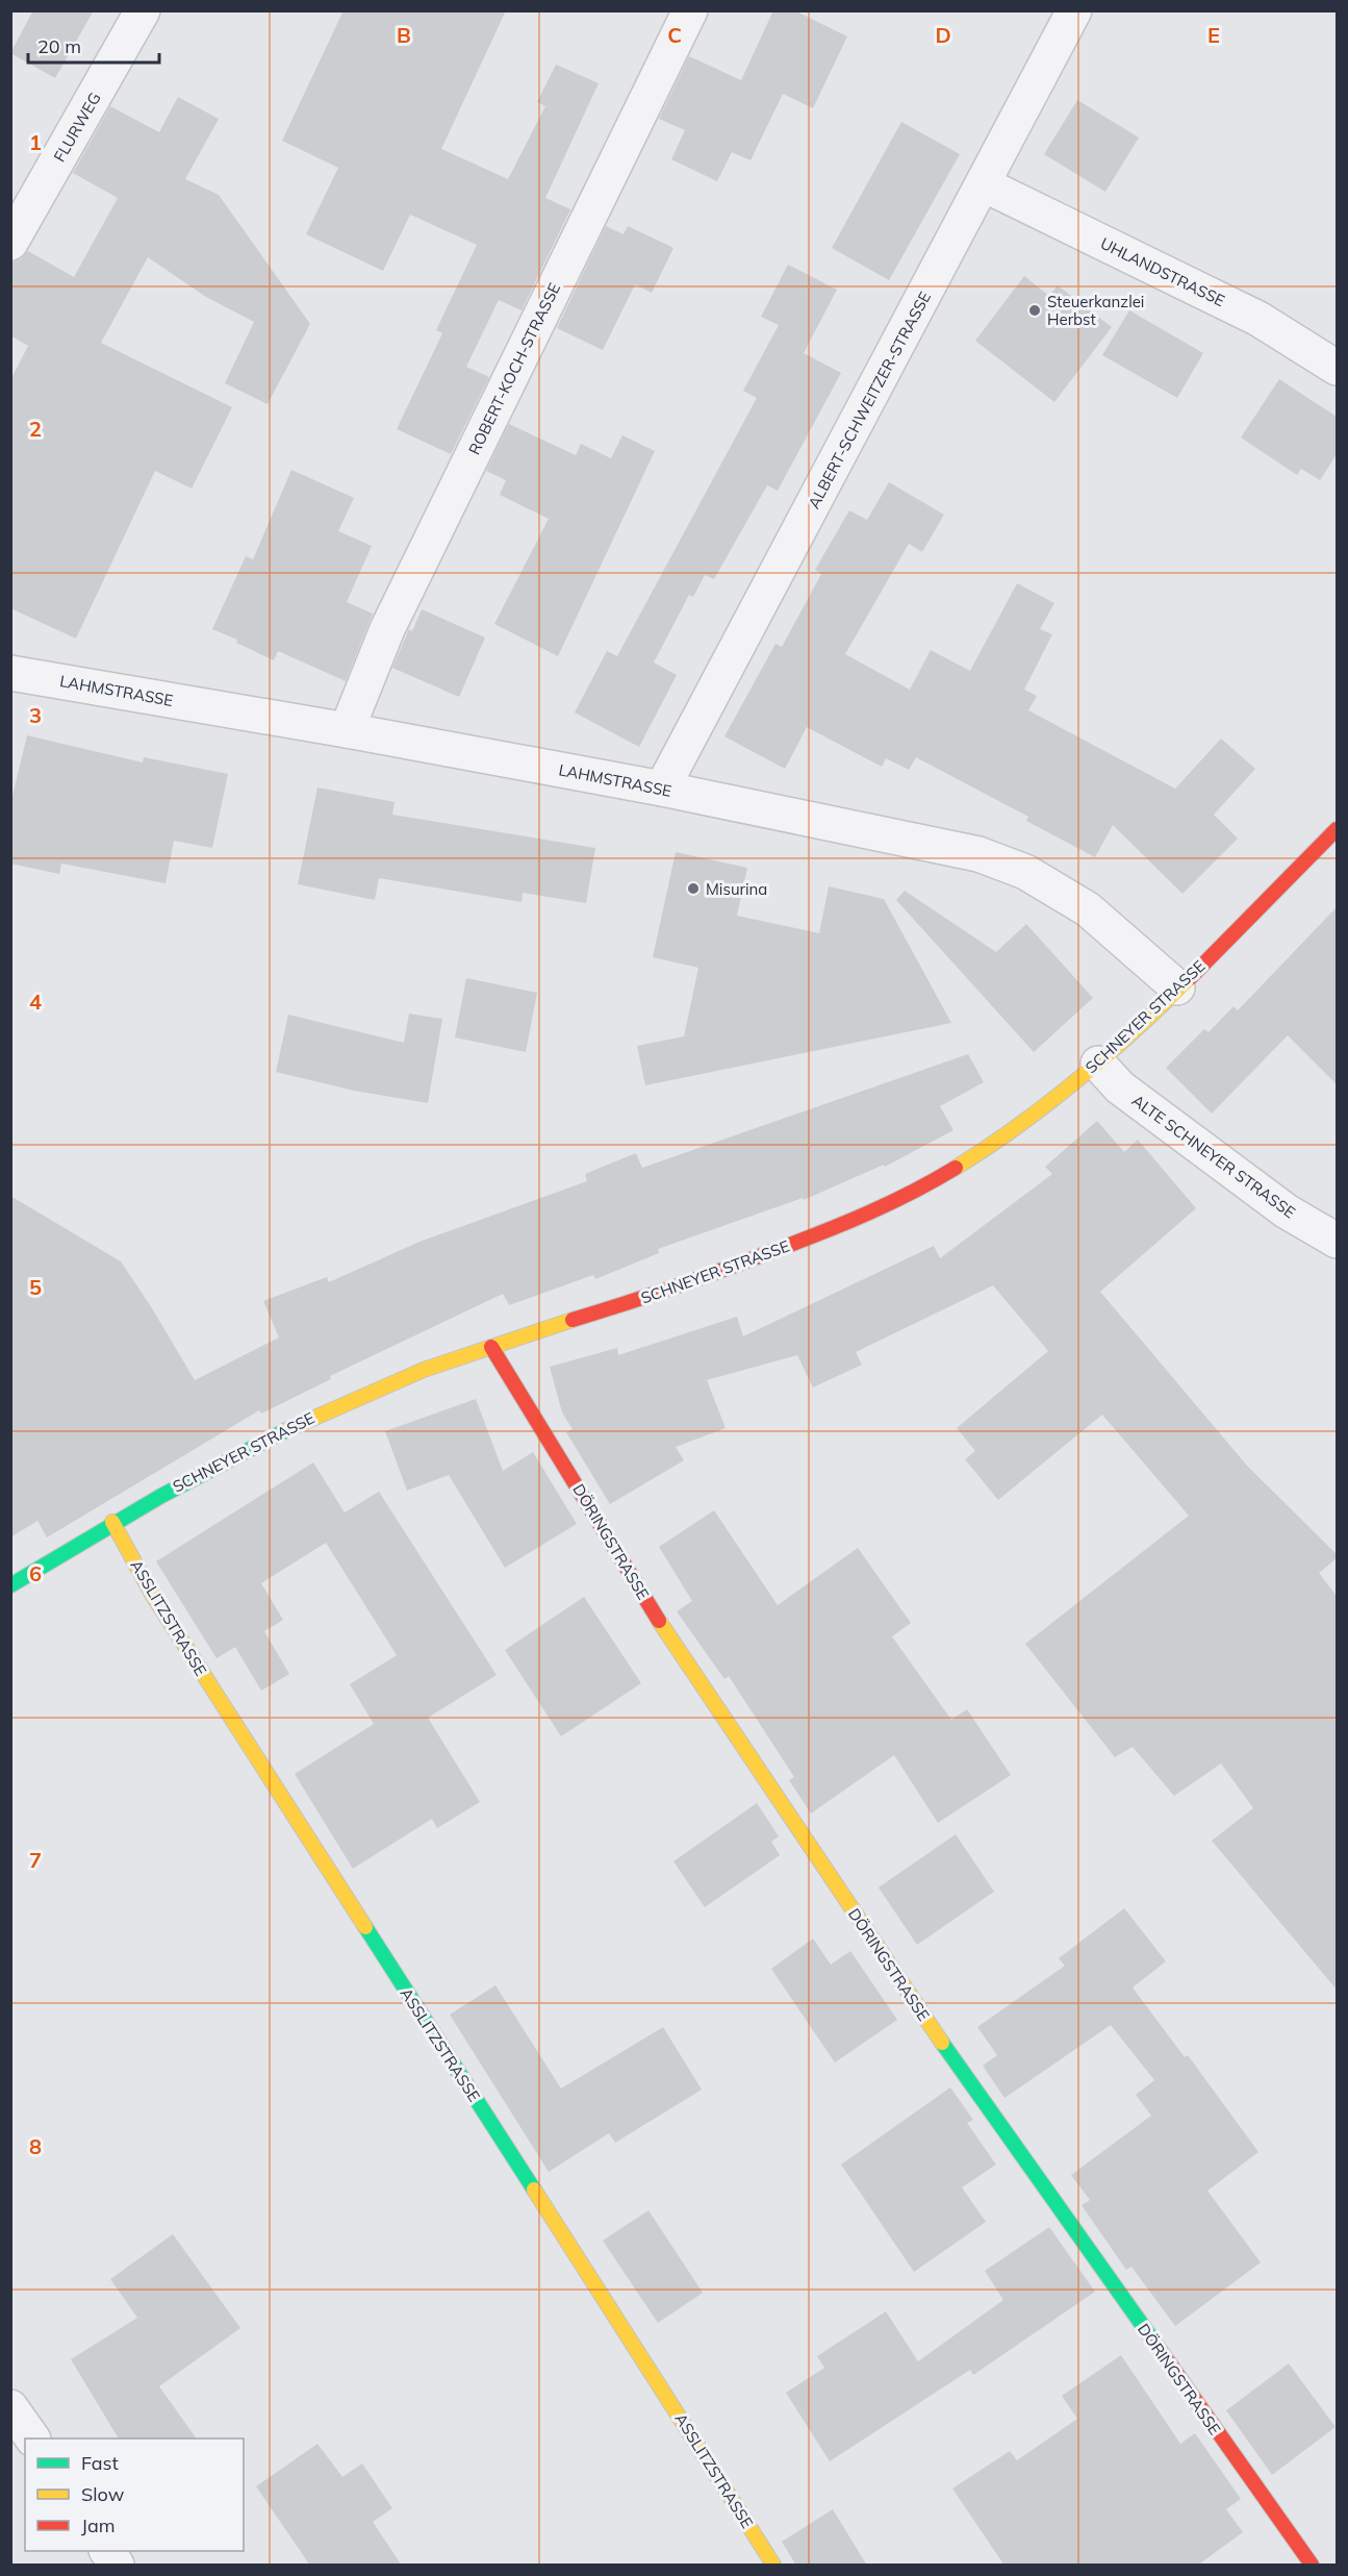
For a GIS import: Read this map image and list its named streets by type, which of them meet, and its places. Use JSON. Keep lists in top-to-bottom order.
{
  "streets": {
    "street": [
      "FLURWEG",
      "UHLANDSTRASSE",
      "ROBERT-KOCH-STRASSE",
      "ALBERT-SCHWEITZER-STRASSE",
      "LAHMSTRASSE",
      "SCHNEYER STRASSE",
      "ALTE SCHNEYER STRASSE",
      "DÖRINGSTRASSE",
      "ASSLITZSTRASSE"
    ]
  },
  "crossings": [
    ["UHLANDSTRASSE", "ALBERT-SCHWEITZER-STRASSE"],
    ["ROBERT-KOCH-STRASSE", "LAHMSTRASSE"],
    ["ALBERT-SCHWEITZER-STRASSE", "LAHMSTRASSE"],
    ["LAHMSTRASSE", "SCHNEYER STRASSE"],
    ["SCHNEYER STRASSE", "ALTE SCHNEYER STRASSE"],
    ["SCHNEYER STRASSE", "DÖRINGSTRASSE"],
    ["SCHNEYER STRASSE", "ASSLITZSTRASSE"]
  ],
  "places": ["Steuerkanzlei Herbst", "Misurina"],
  "legend": ["Fast", "Slow", "Jam"],
  "scale_bar": "20 m",
  "grid": {
    "columns": [
      "B",
      "C",
      "D",
      "E"
    ],
    "rows": [
      "1",
      "2",
      "3",
      "4",
      "5",
      "6",
      "7",
      "8"
    ]
  }
}
